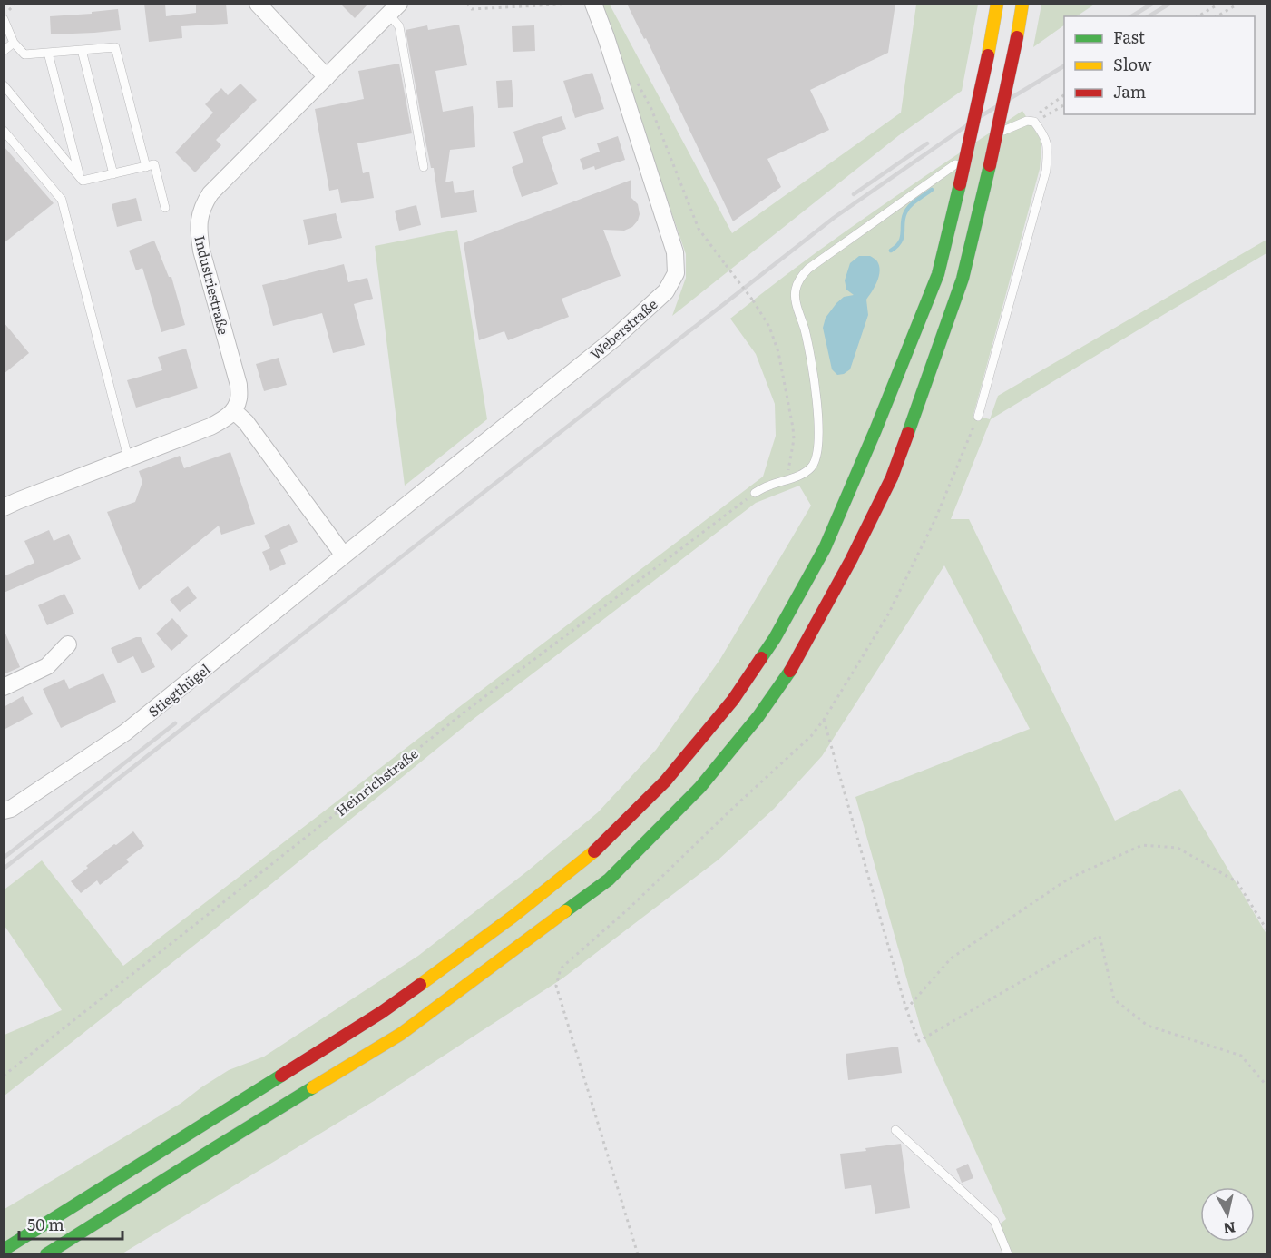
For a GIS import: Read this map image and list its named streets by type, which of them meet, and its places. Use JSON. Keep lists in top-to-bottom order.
{
  "streets": {
    "street": ["Industriestraße", "Weberstraße", "Stiegthügel"],
    "path": ["Heinrichstraße"]
  },
  "crossings": [
    ["Weberstraße", "Stiegthügel"]
  ],
  "legend": ["Fast", "Slow", "Jam"],
  "scale_bar": "50 m",
  "north": "bottom"
}
